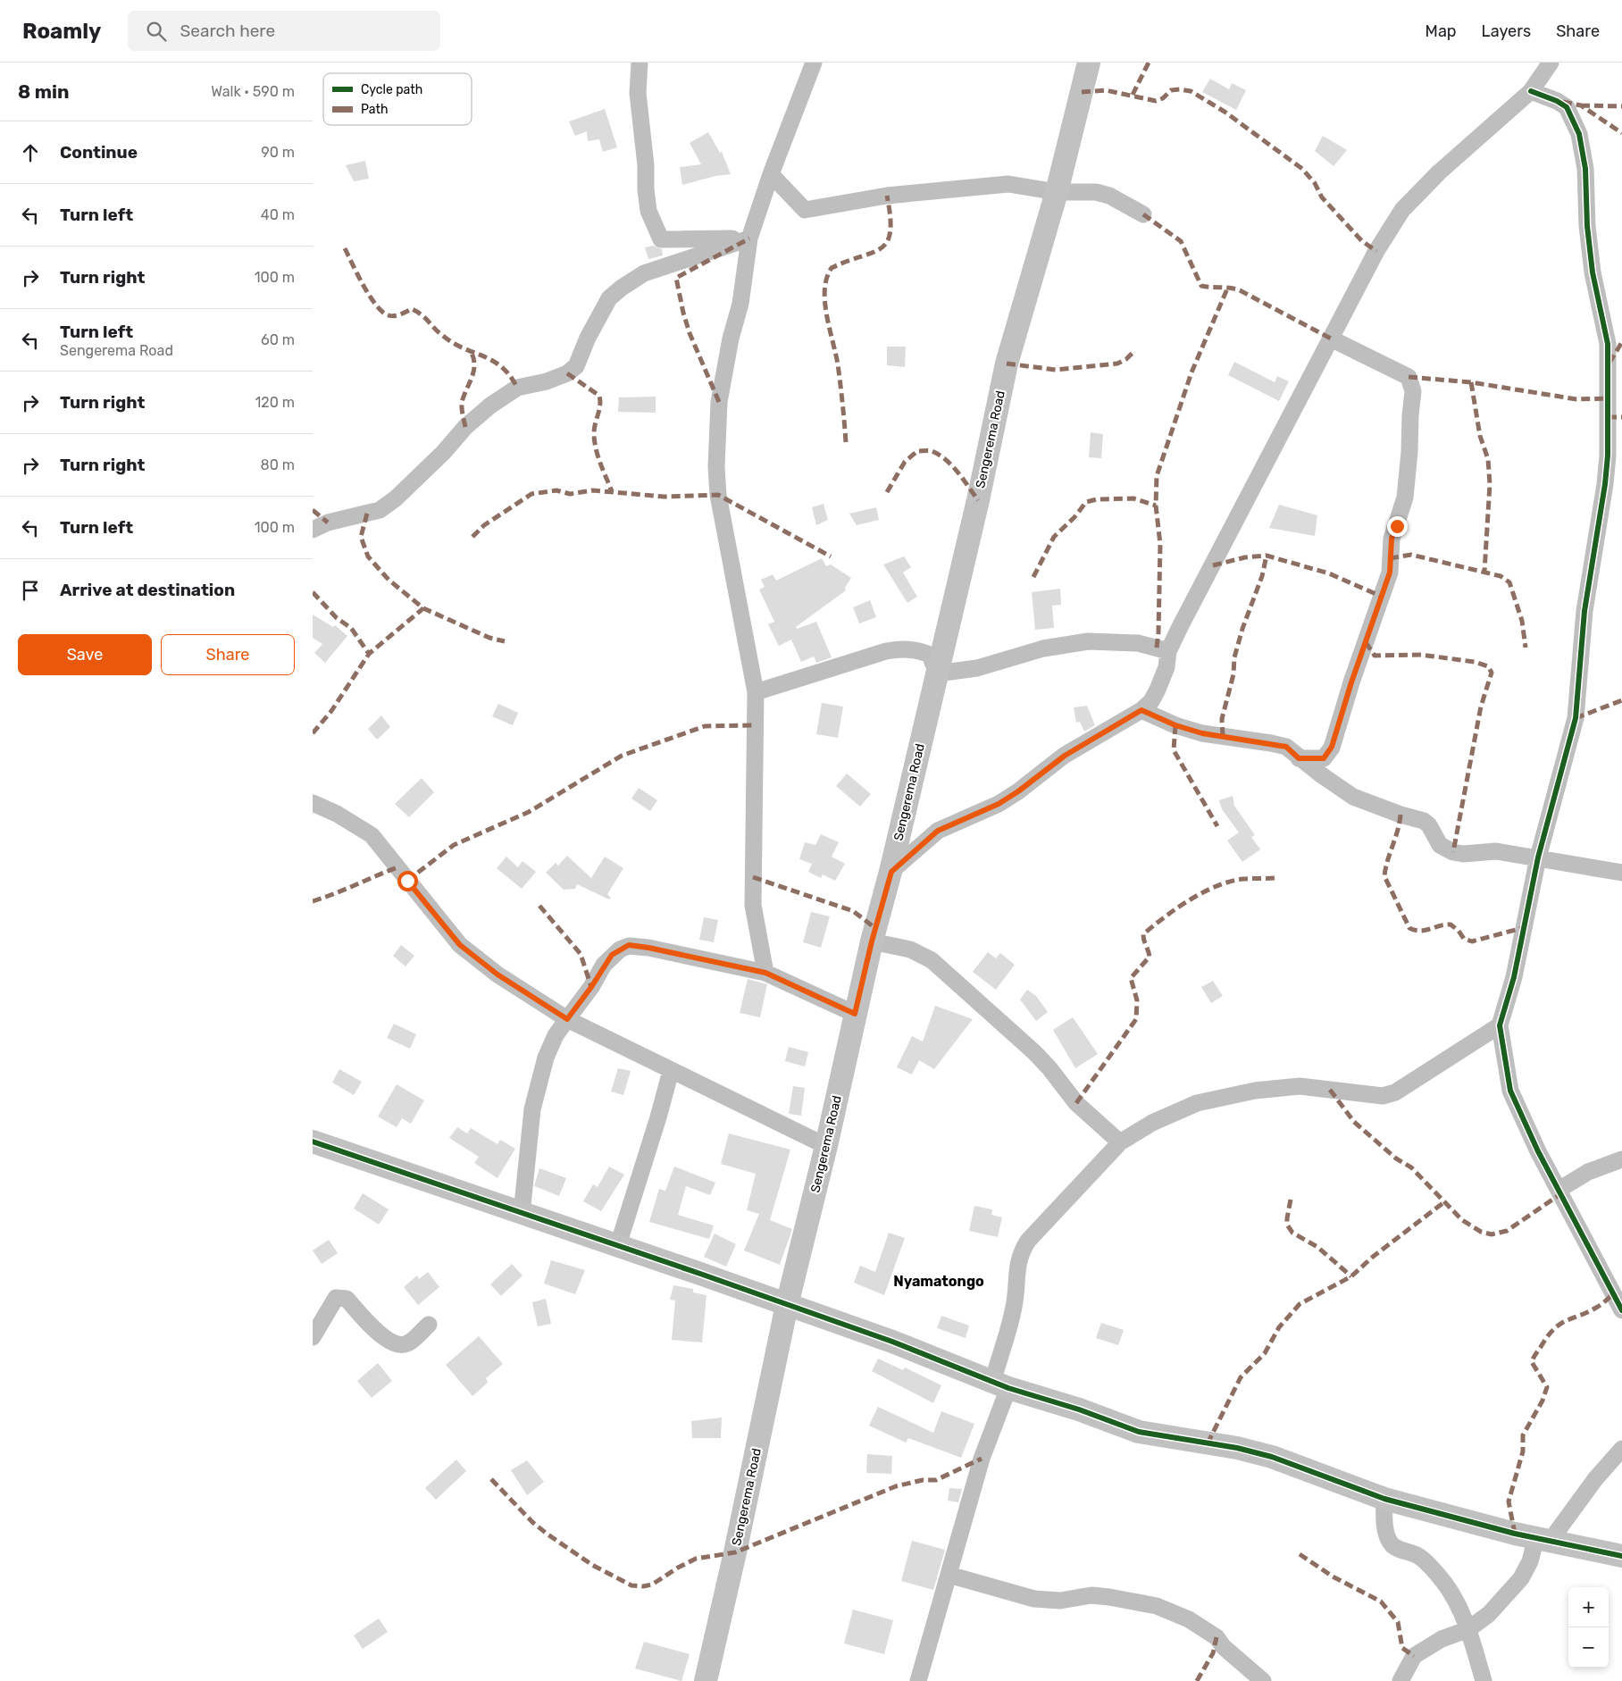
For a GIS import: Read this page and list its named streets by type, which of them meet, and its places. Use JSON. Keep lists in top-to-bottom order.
{
  "streets": {
    "main road": ["Sengerema Road"]
  },
  "districts": ["Nyamatongo"],
  "legend": ["Cycle path", "Path"],
  "page": {
    "header": "Roamly",
    "search": "Search here",
    "nav": ["Map", "Layers", "Share"],
    "heading": ["8 min", "Walk · 590 m"],
    "list": [
      ["Continue", "90 m"],
      ["Turn left", "40 m"],
      ["Turn right", "100 m"],
      ["Turn left", "Sengerema Road", "60 m"],
      ["Turn right", "120 m"],
      ["Turn right", "80 m"],
      ["Turn left", "100 m"],
      "Arrive at destination"
    ],
    "buttons": ["Save", "Share"],
    "map_buttons": ["+", "−"]
  }
}
